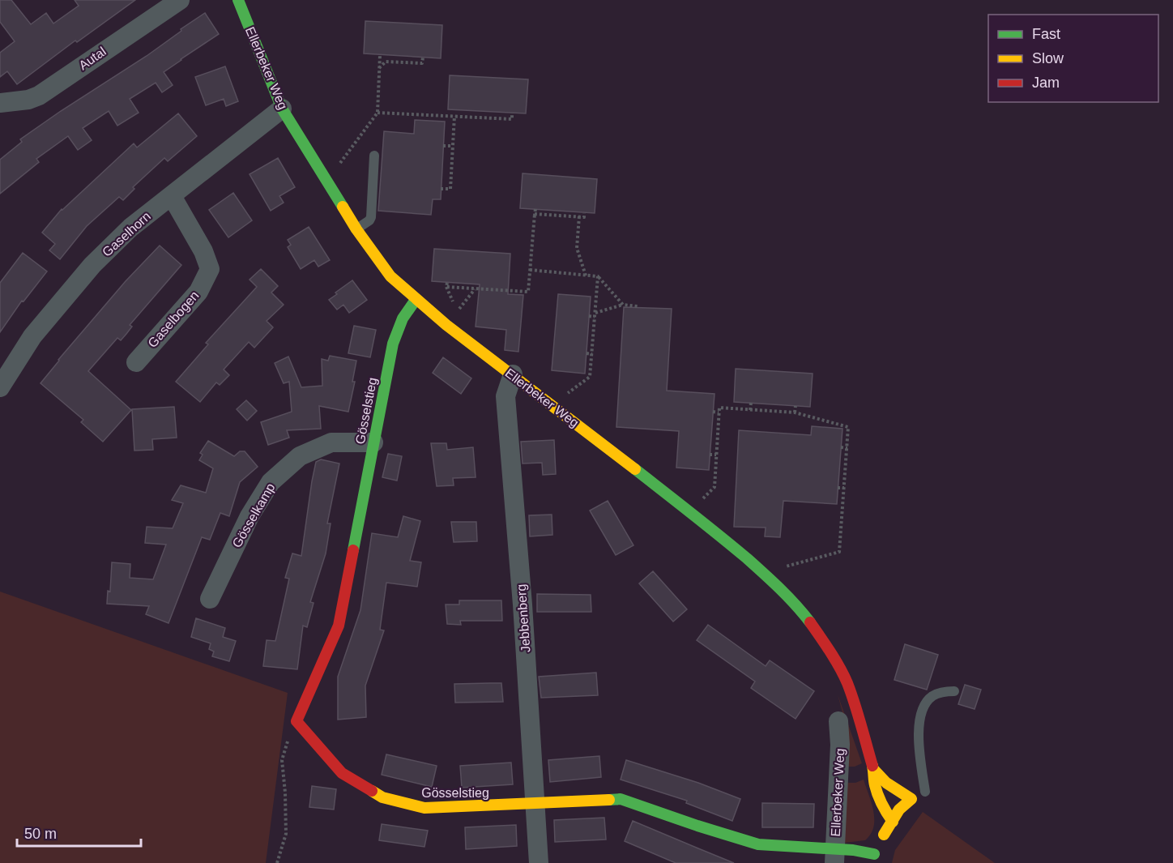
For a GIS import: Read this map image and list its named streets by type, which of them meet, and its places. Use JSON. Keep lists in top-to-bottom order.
{
  "streets": {
    "street": [
      "Autal",
      "Ellerbeker Weg",
      "Gaselhorn",
      "Gaselbogen",
      "Gösselstieg",
      "Gösselkamp",
      "Jebbenberg"
    ]
  },
  "crossings": [
    ["Ellerbeker Weg", "Gaselhorn"],
    ["Ellerbeker Weg", "Gösselstieg"],
    ["Ellerbeker Weg", "Jebbenberg"],
    ["Gaselhorn", "Gaselbogen"],
    ["Gösselstieg", "Gösselkamp"],
    ["Gösselstieg", "Jebbenberg"]
  ],
  "legend": ["Fast", "Slow", "Jam"],
  "scale_bar": "50 m"
}
